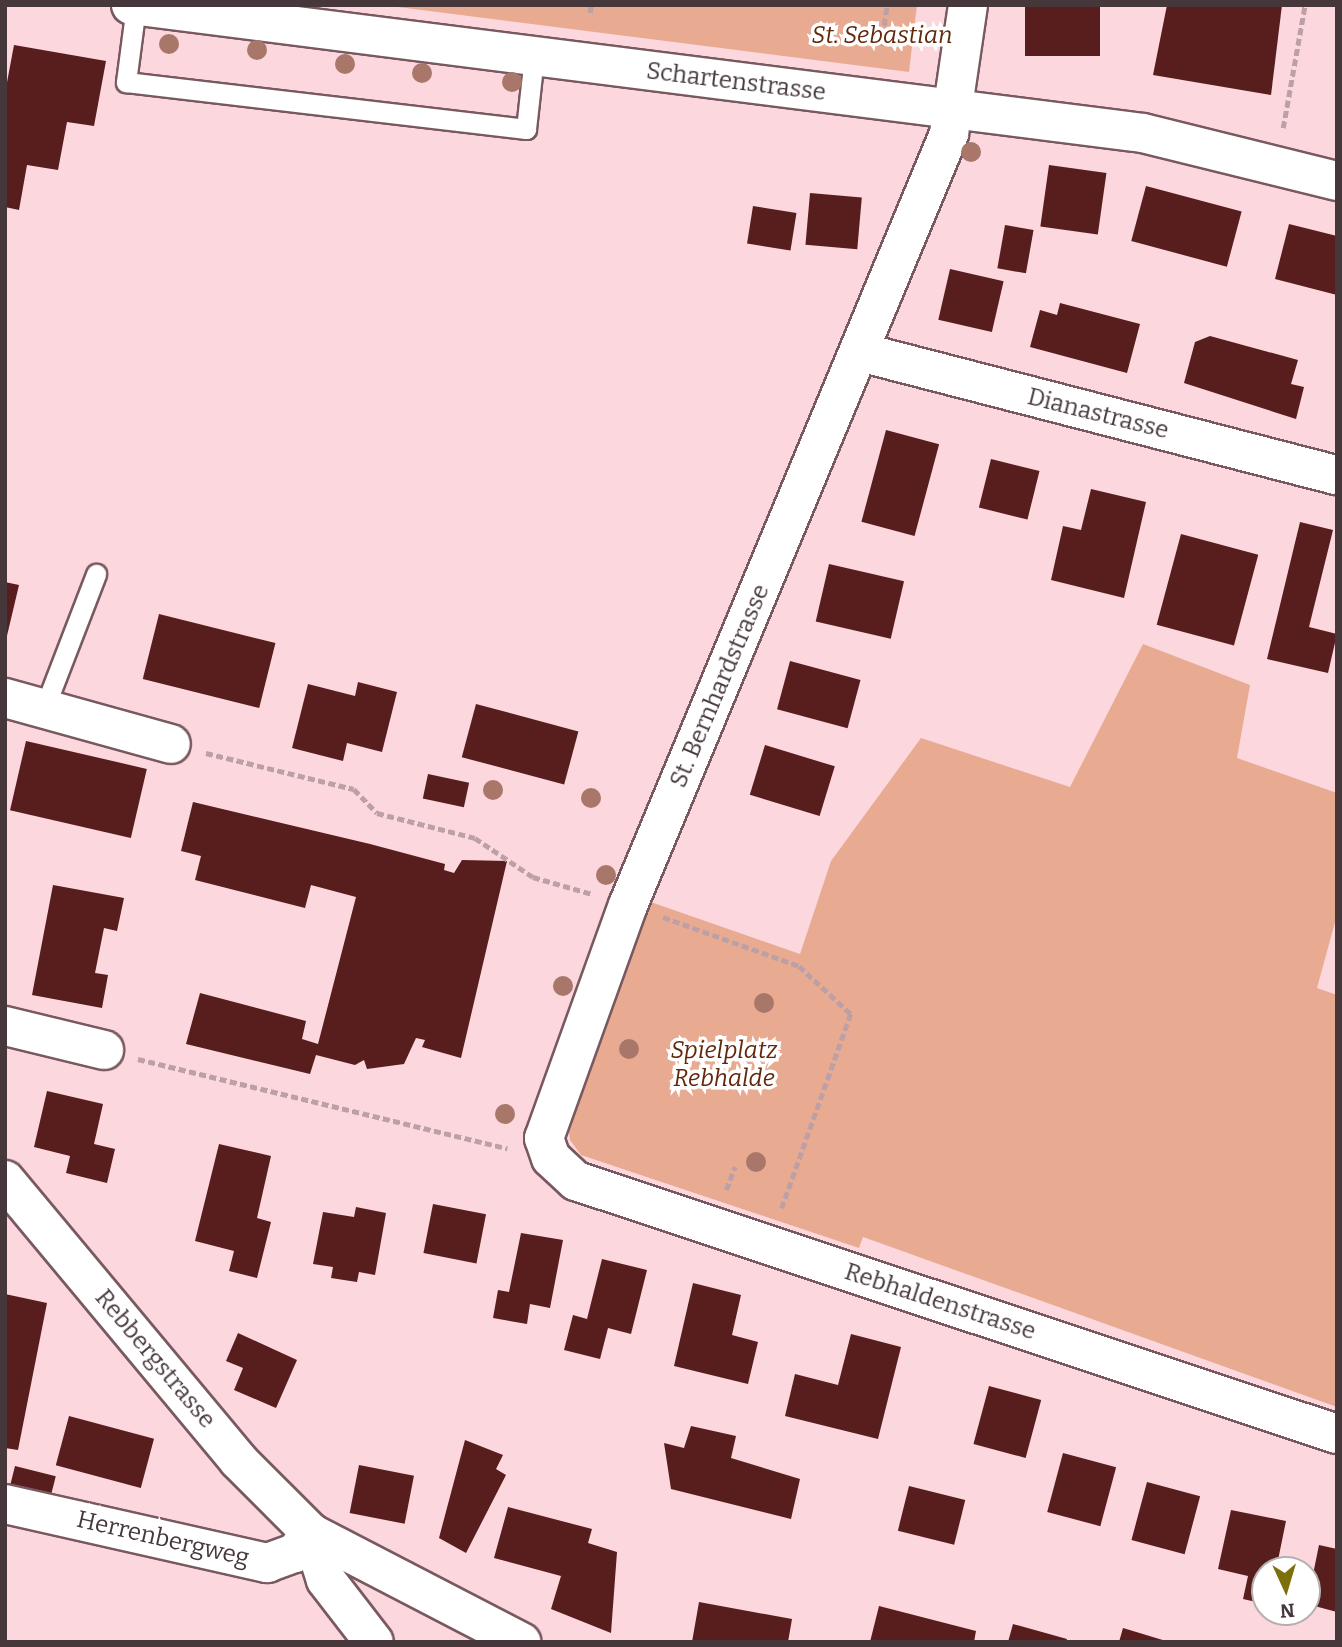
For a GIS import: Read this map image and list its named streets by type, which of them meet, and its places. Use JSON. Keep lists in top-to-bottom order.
{
  "streets": {
    "street": [
      "Schartenstrasse",
      "Dianastrasse",
      "St. Bernhardstrasse",
      "Rebhaldenstrasse",
      "Rebbergstrasse",
      "Herrenbergweg"
    ]
  },
  "crossings": [
    ["Schartenstrasse", "St. Bernhardstrasse"],
    ["Dianastrasse", "St. Bernhardstrasse"],
    ["St. Bernhardstrasse", "Rebhaldenstrasse"],
    ["Rebbergstrasse", "Herrenbergweg"]
  ],
  "parks": ["St. Sebastian", "Spielplatz Rebhalde"],
  "north": "bottom"
}
